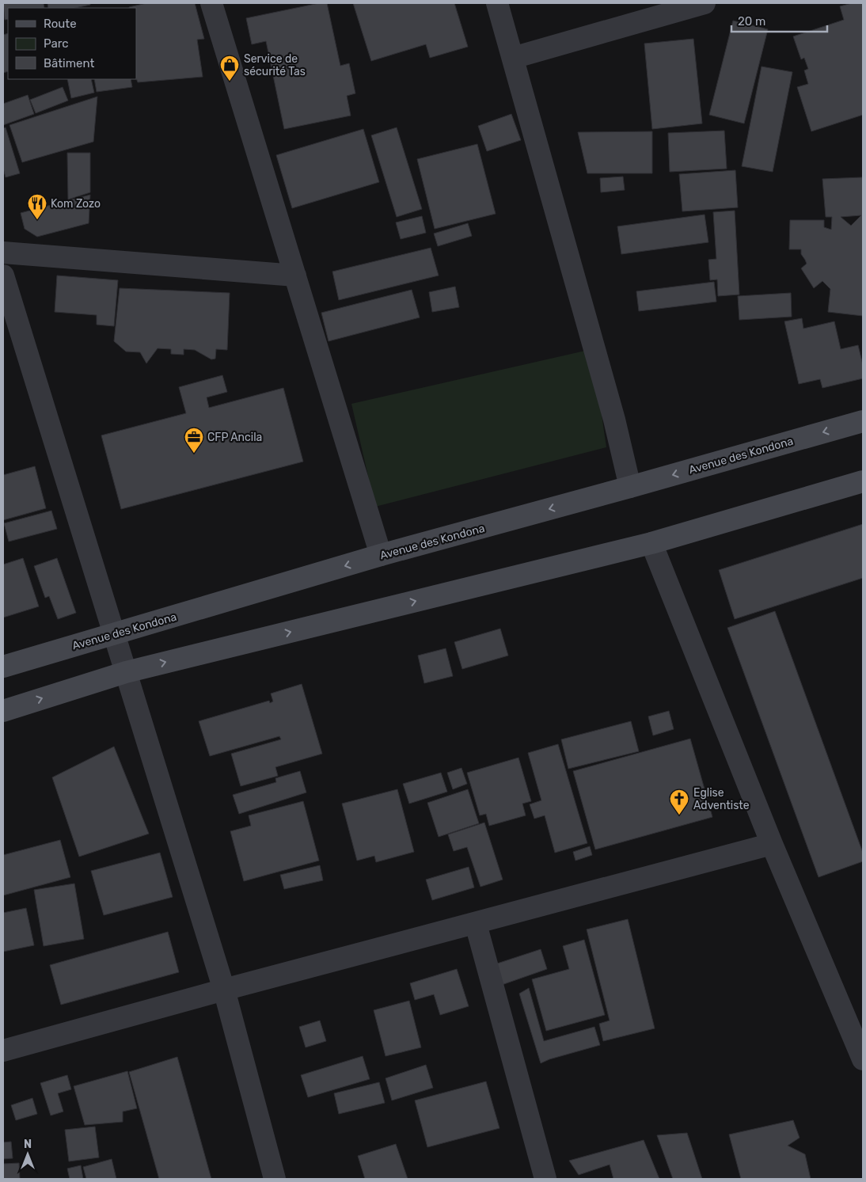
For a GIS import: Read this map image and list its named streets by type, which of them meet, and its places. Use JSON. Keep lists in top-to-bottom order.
{
  "streets": {
    "street": ["Avenue des Kondona"]
  },
  "places": {
    "shop": ["Service de sécurité Tas"],
    "restaurant": ["Kom Zozo"],
    "office": ["CFP Ancila"],
    "church": ["Eglise Adventiste"]
  },
  "legend": ["Route", "Parc", "Bâtiment"],
  "scale_bar": "20 m",
  "north": "top"
}
